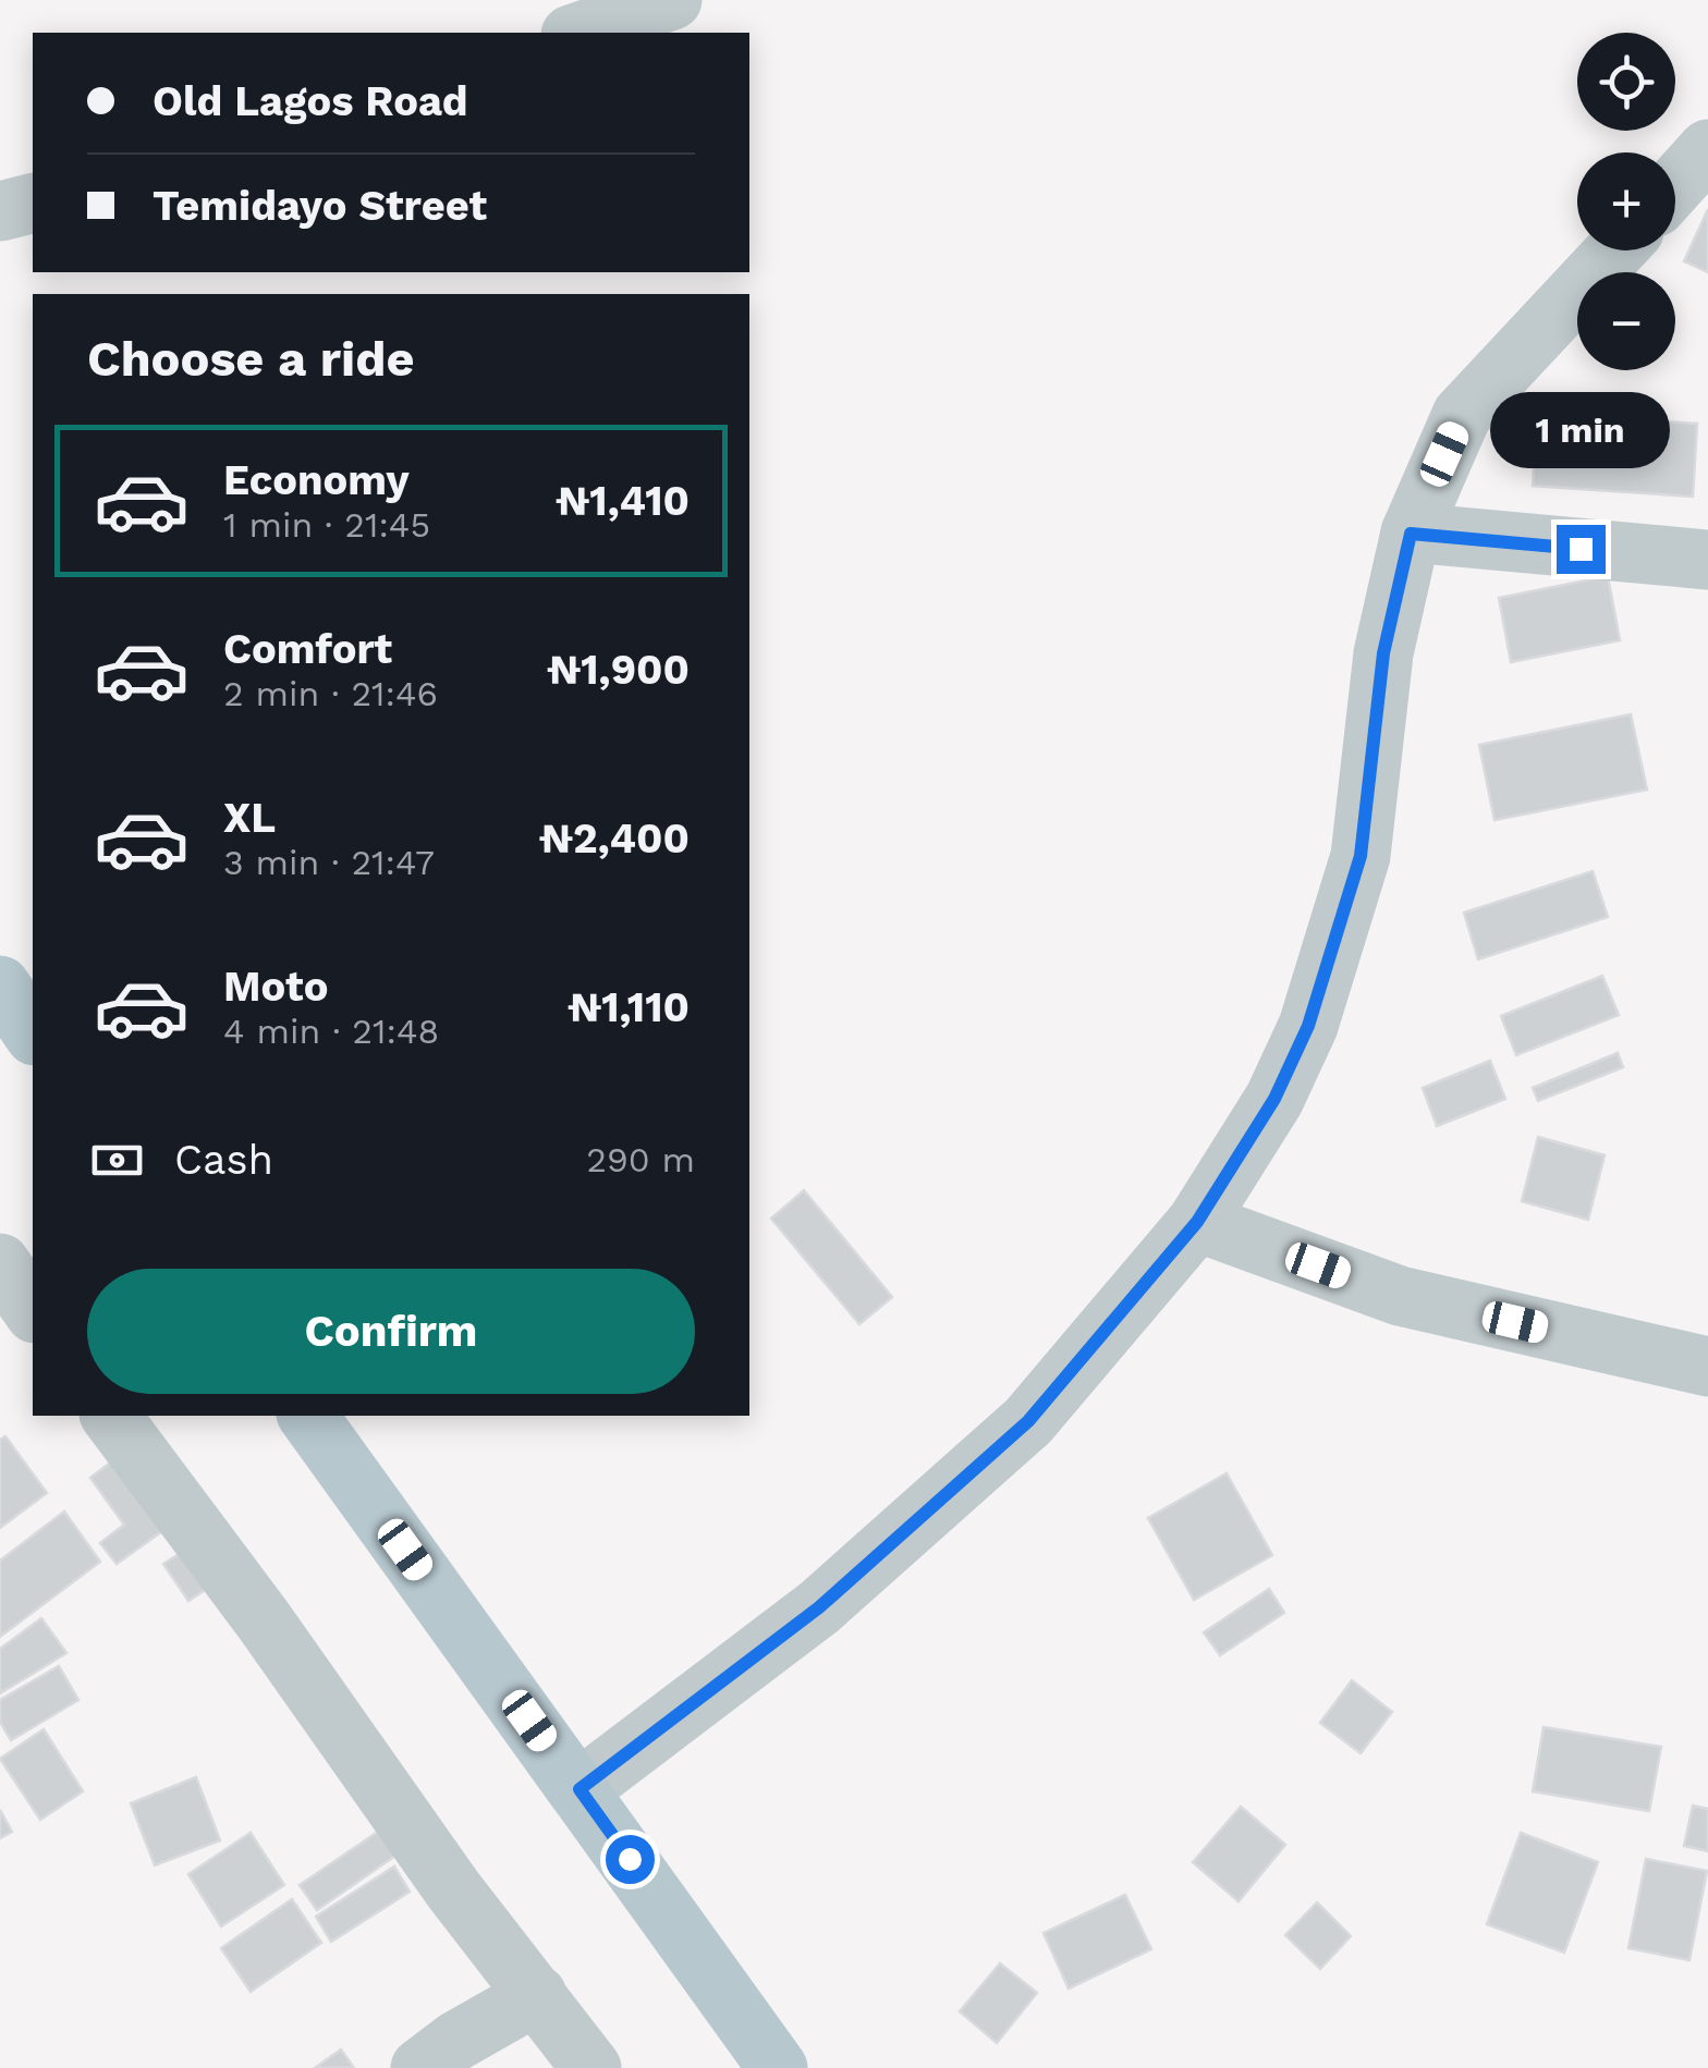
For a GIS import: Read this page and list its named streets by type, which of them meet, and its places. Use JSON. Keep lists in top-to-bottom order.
{
  "page": {
    "map_buttons": ["+", "−"],
    "banner": ["Old Lagos Road", "Temidayo Street"],
    "heading": "Choose a ride",
    "bubble": "1 min",
    "list": [
      {
        "name": "Economy",
        "note": "1 min · 21:45",
        "value": "₦1,410"
      },
      {
        "name": "Comfort",
        "note": "2 min · 21:46",
        "value": "₦1,900"
      },
      {
        "name": "XL",
        "note": "3 min · 21:47",
        "value": "₦2,400"
      },
      {
        "name": "Moto",
        "note": "4 min · 21:48",
        "value": "₦1,110"
      }
    ],
    "pay": ["Cash", "290 m"],
    "buttons": "Confirm"
  }
}
